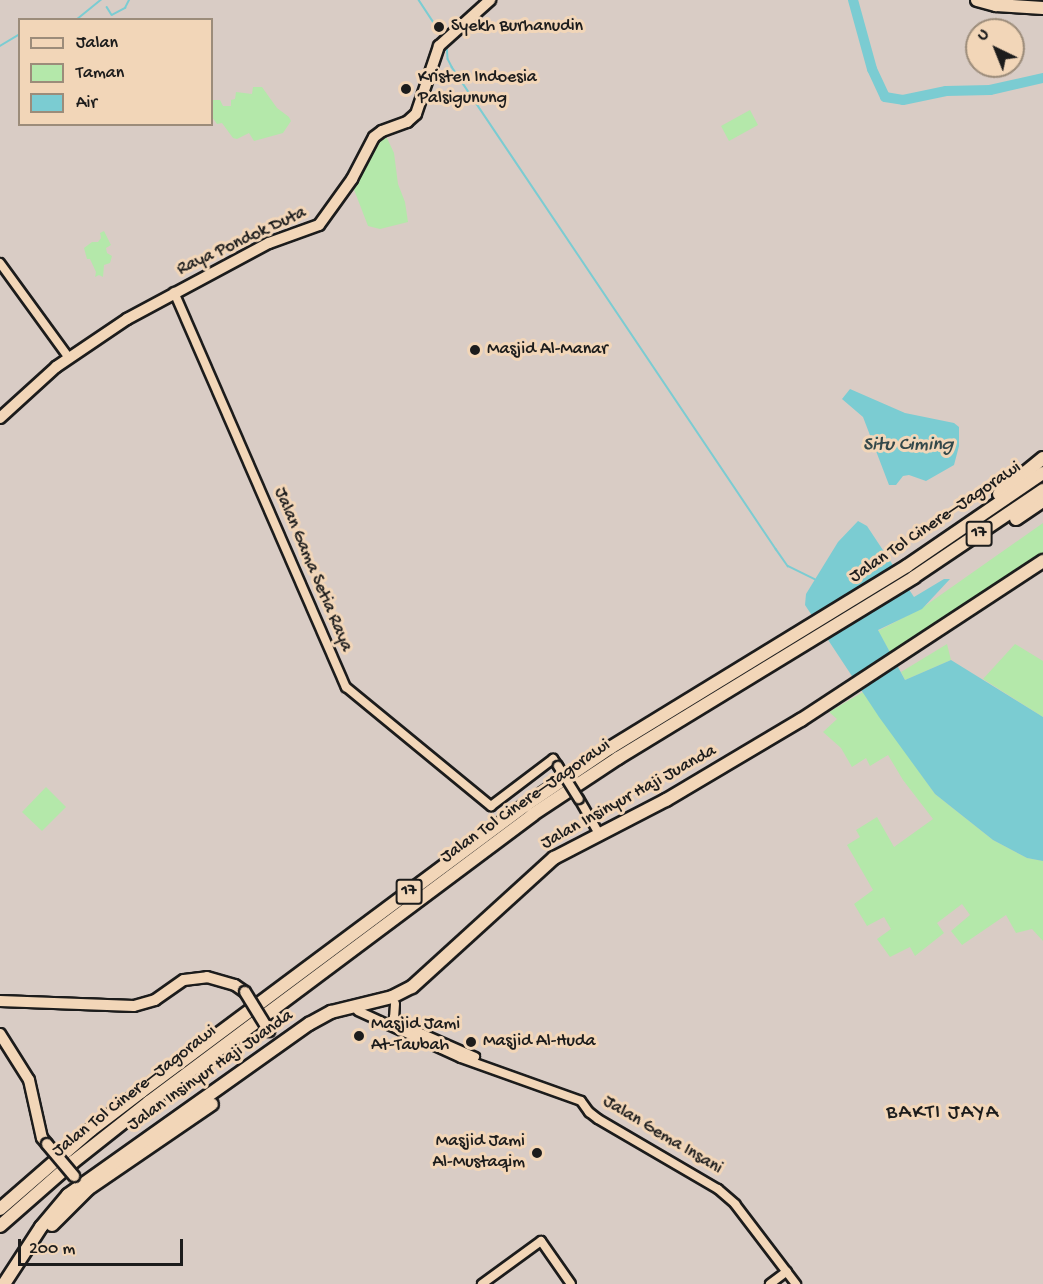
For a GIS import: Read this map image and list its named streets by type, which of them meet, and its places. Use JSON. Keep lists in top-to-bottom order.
{
  "streets": {
    "highway": ["Jalan Tol Cinere–Jagorawi", "17", "Jalan Insinyur Haji Juanda"],
    "main road": ["Raya Pondok Duta"],
    "street": ["Jalan Gama Setia Raya", "Jalan Gema Insani"]
  },
  "crossings": [
    ["Raya Pondok Duta", "Jalan Gama Setia Raya"],
    ["Jalan Gama Setia Raya", "Jalan Insinyur Haji Juanda"],
    ["Jalan Insinyur Haji Juanda", "Jalan Gema Insani"]
  ],
  "districts": ["BAKTI JAYA"],
  "water": ["Situ Ciming"],
  "places": [
    "Syekh Burhanudin",
    "Kristen Indoesia Palsigunung",
    "Masjid Al-Manar",
    "Masjid Jami At-Taubah",
    "Masjid Al-Huda",
    "Masjid Jami Al-Mustaqim"
  ],
  "legend": ["Jalan", "Taman", "Air"],
  "scale_bar": "200 m",
  "north": "top left"
}
